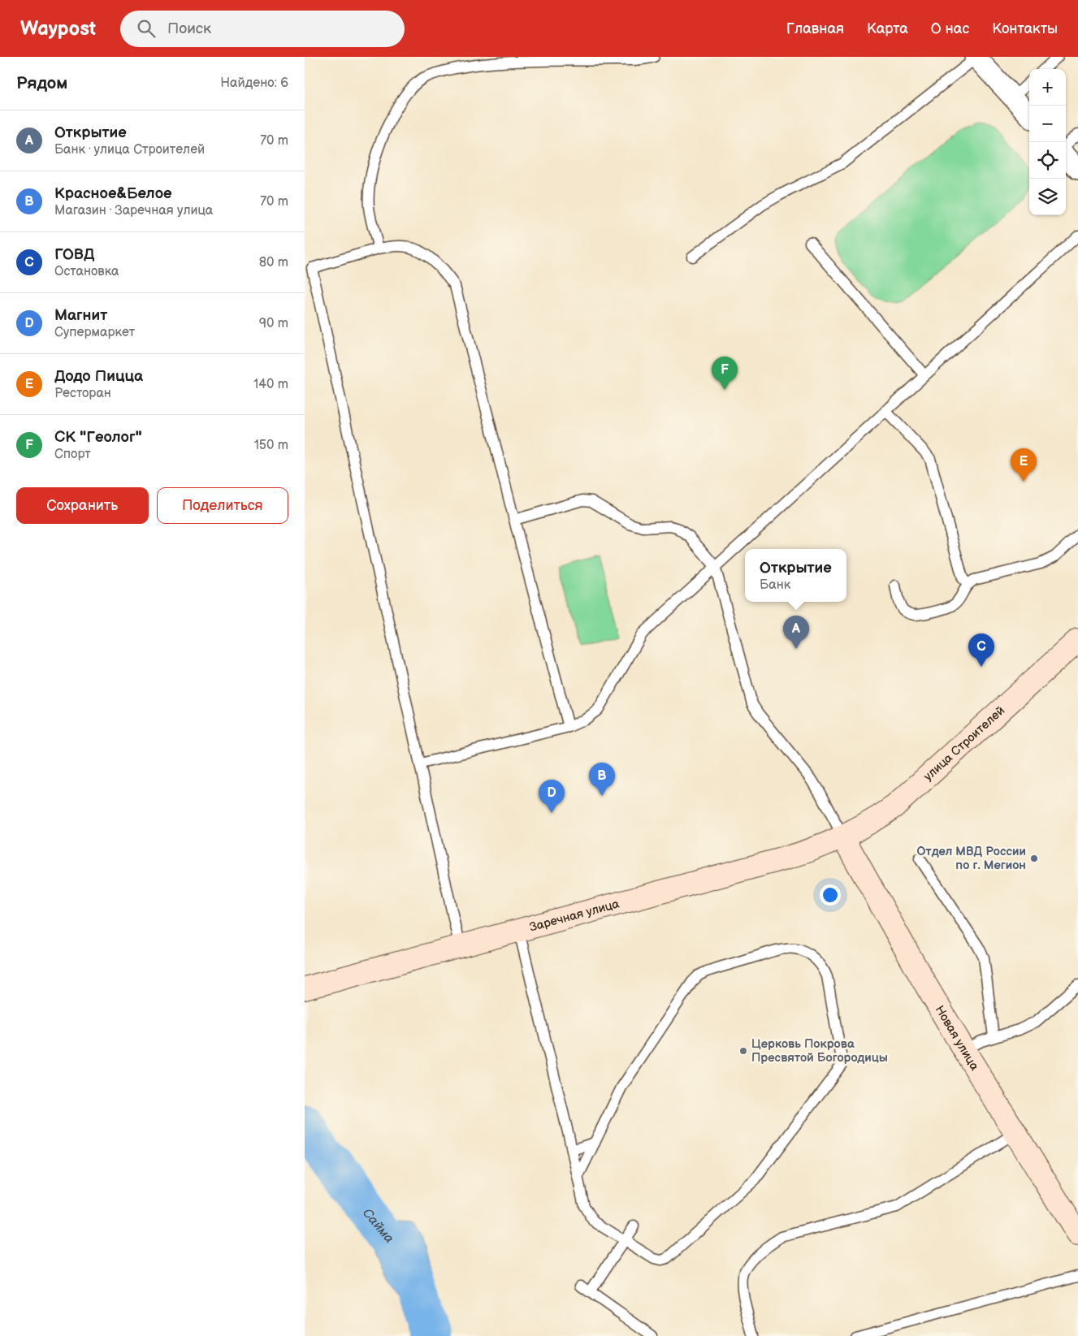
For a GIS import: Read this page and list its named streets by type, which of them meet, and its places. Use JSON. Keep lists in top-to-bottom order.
{
  "streets": {
    "main road": ["улица Строителей", "Заречная улица", "Новая улица"]
  },
  "crossings": [
    ["улица Строителей", "Заречная улица"],
    ["улица Строителей", "Новая улица"],
    ["Заречная улица", "Новая улица"]
  ],
  "water": ["Сайма"],
  "places": ["Отдел МВД России по г. Мегион", "Церковь Покрова Пресвятой Богородицы"],
  "page": {
    "header": "Waypost",
    "search": "Поиск",
    "nav": [
      "Главная",
      "Карта",
      "О нас",
      "Контакты"
    ],
    "heading": ["Рядом", "Найдено: 6"],
    "map_buttons": ["+", "−"],
    "list": [
      {
        "mark": "A",
        "name": "Открытие",
        "note": "Банк · улица Строителей",
        "value": "70 m"
      },
      {
        "mark": "B",
        "name": "Красное&Белое",
        "note": "Магазин · Заречная улица",
        "value": "70 m"
      },
      {
        "mark": "C",
        "name": "ГОВД",
        "note": "Остановка",
        "value": "80 m"
      },
      {
        "mark": "D",
        "name": "Магнит",
        "note": "Супермаркет",
        "value": "90 m"
      },
      {
        "mark": "E",
        "name": "Додо Пицца",
        "note": "Ресторан",
        "value": "140 m"
      },
      {
        "mark": "F",
        "name": "СК \"Геолог\"",
        "note": "Спорт",
        "value": "150 m"
      }
    ],
    "pins": [
      "F",
      "E",
      "A",
      "C",
      "B",
      "D"
    ],
    "buttons": ["Сохранить", "Поделиться"],
    "popup": ["Открытие", "Банк"]
  }
}
